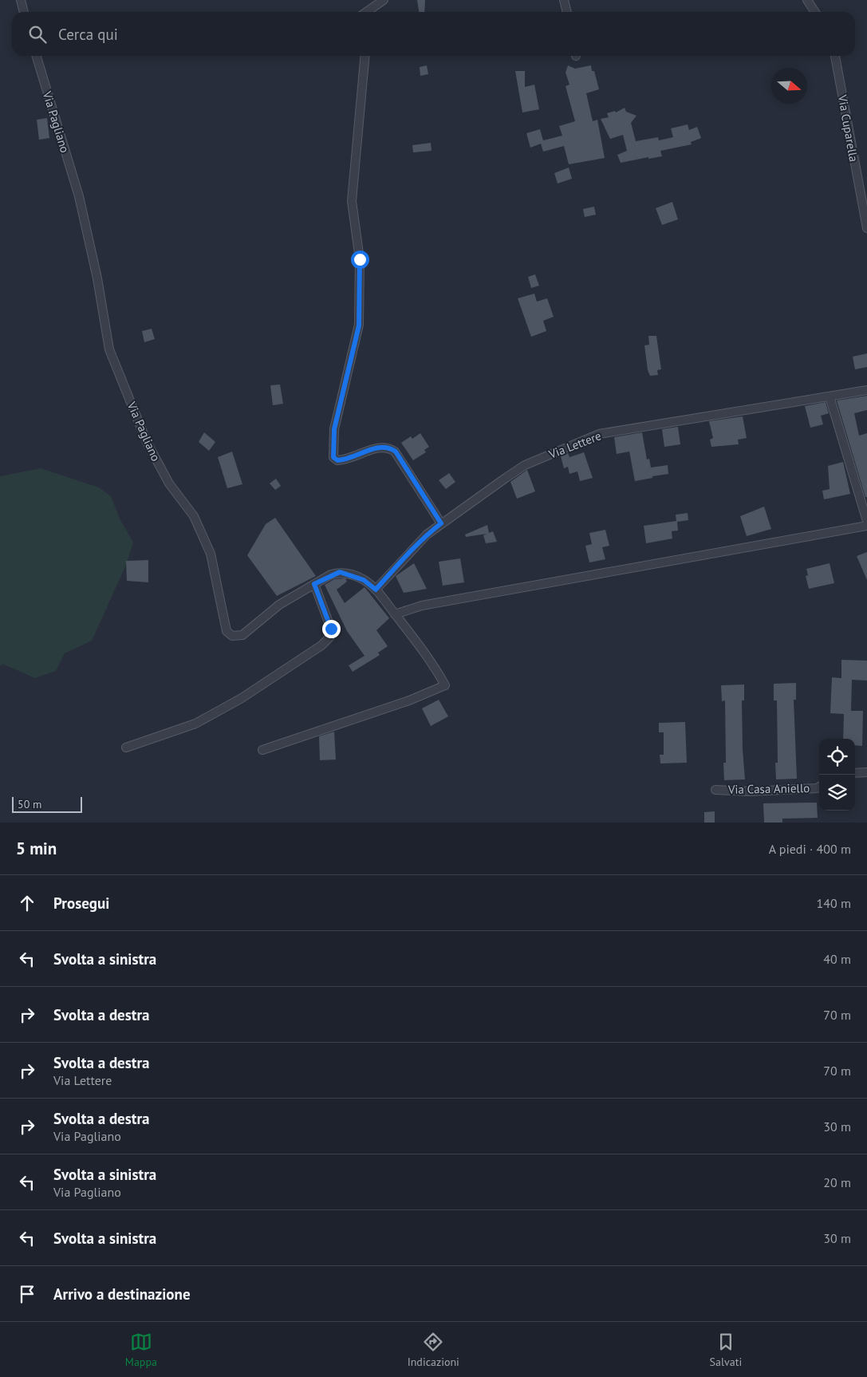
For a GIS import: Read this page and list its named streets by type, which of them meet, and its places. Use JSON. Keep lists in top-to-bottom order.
{
  "streets": {
    "street": [
      "Via Pagliano",
      "Via Cuparella",
      "Via Lettere",
      "Via Casa Aniello"
    ]
  },
  "crossings": [
    ["Via Pagliano", "Via Lettere"]
  ],
  "scale_bar": "50 m",
  "north": "right",
  "page": {
    "search": "Cerca qui",
    "scale": "50 m",
    "heading": ["5 min", "A piedi · 400 m"],
    "list": [
      ["Prosegui", "140 m"],
      ["Svolta a sinistra", "40 m"],
      ["Svolta a destra", "70 m"],
      ["Svolta a destra", "Via Lettere", "70 m"],
      ["Svolta a destra", "Via Pagliano", "30 m"],
      ["Svolta a sinistra", "Via Pagliano", "20 m"],
      ["Svolta a sinistra", "30 m"],
      "Arrivo a destinazione"
    ],
    "nav": ["Mappa", "Indicazioni", "Salvati"]
  }
}
